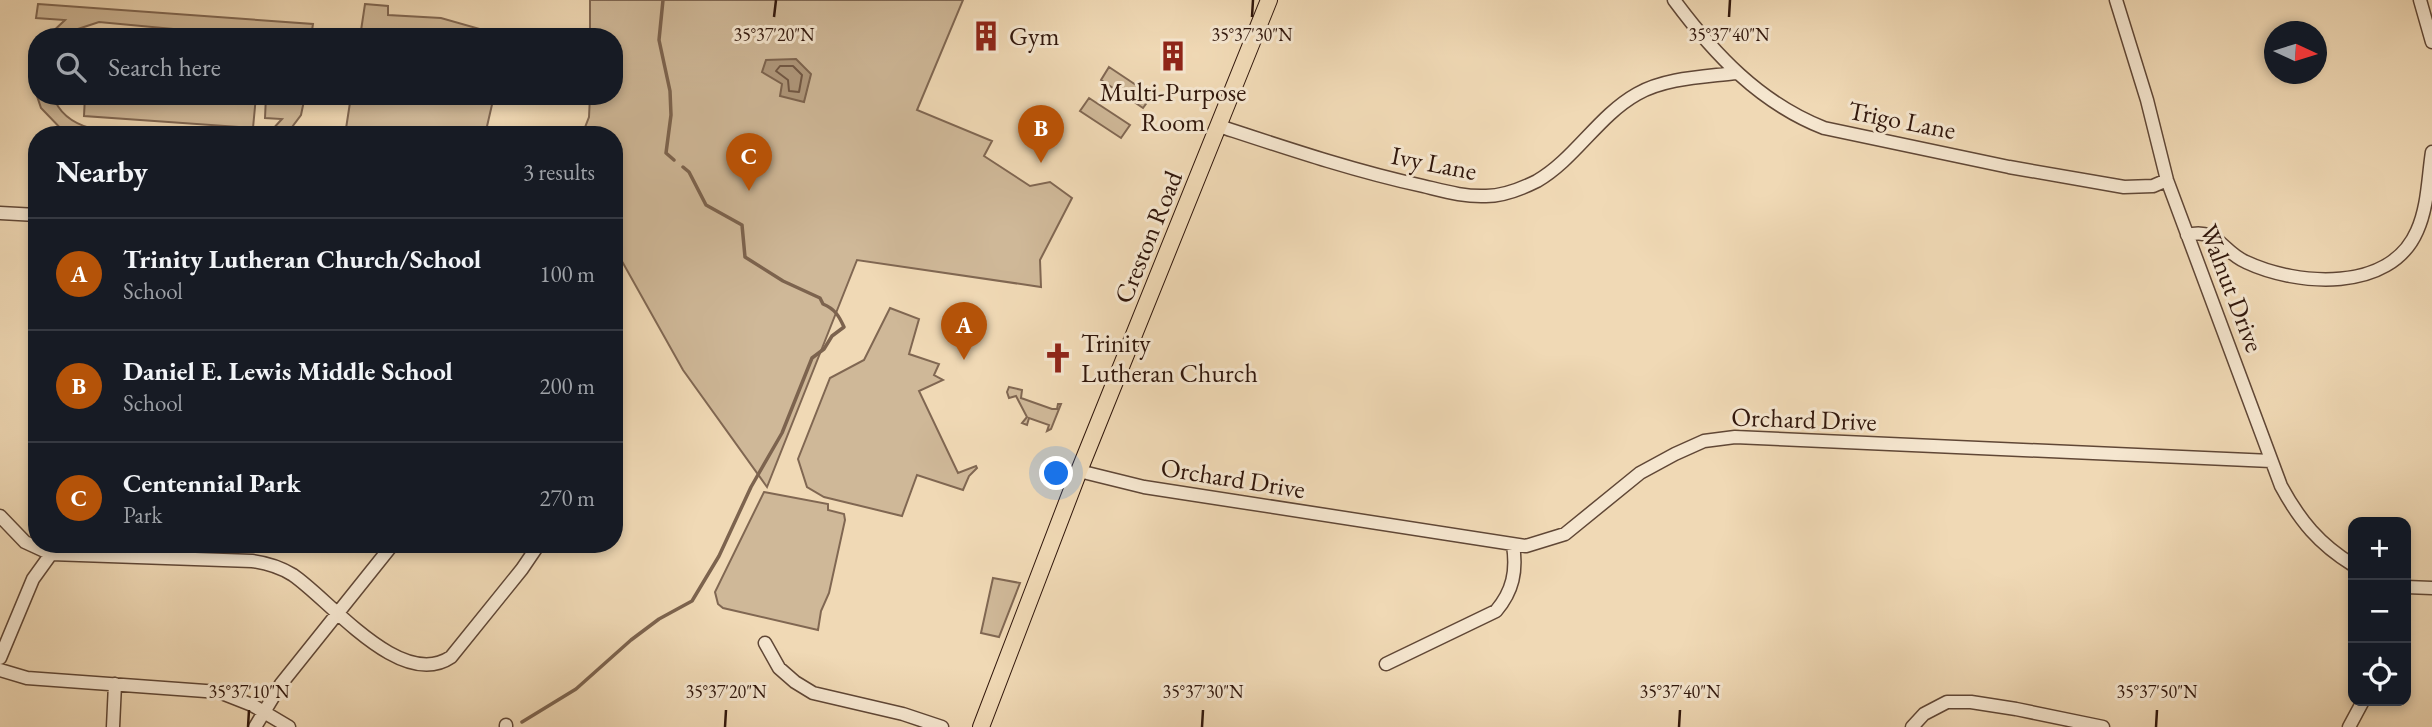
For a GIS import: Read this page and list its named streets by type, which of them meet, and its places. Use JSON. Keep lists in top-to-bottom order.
{
  "streets": {
    "main road": ["Creston Road"],
    "street": [
      "Trigo Lane",
      "Ivy Lane",
      "Walnut Drive",
      "Orchard Drive"
    ]
  },
  "crossings": [
    ["Trigo Lane", "Ivy Lane"],
    ["Trigo Lane", "Walnut Drive"],
    ["Ivy Lane", "Creston Road"],
    ["Creston Road", "Orchard Drive"],
    ["Walnut Drive", "Orchard Drive"]
  ],
  "places": {
    "building": ["Gym", "Multi-Purpose Room"],
    "church": ["Trinity Lutheran Church"]
  },
  "north": "right",
  "page": {
    "search": "Search here",
    "pins": ["B", "C", "A"],
    "heading": ["Nearby", "3 results"],
    "list": [
      {
        "mark": "A",
        "name": "Trinity Lutheran Church/School",
        "note": "School",
        "value": "100 m"
      },
      {
        "mark": "B",
        "name": "Daniel E. Lewis Middle School",
        "note": "School",
        "value": "200 m"
      },
      {
        "mark": "C",
        "name": "Centennial Park",
        "note": "Park",
        "value": "270 m"
      }
    ],
    "map_buttons": ["+", "−"]
  },
  "coordinates": [
    "35°37'20\"N",
    "35°37'30\"N",
    "35°37'40\"N",
    "35°37'10\"N",
    "35°37'50\"N"
  ]
}
